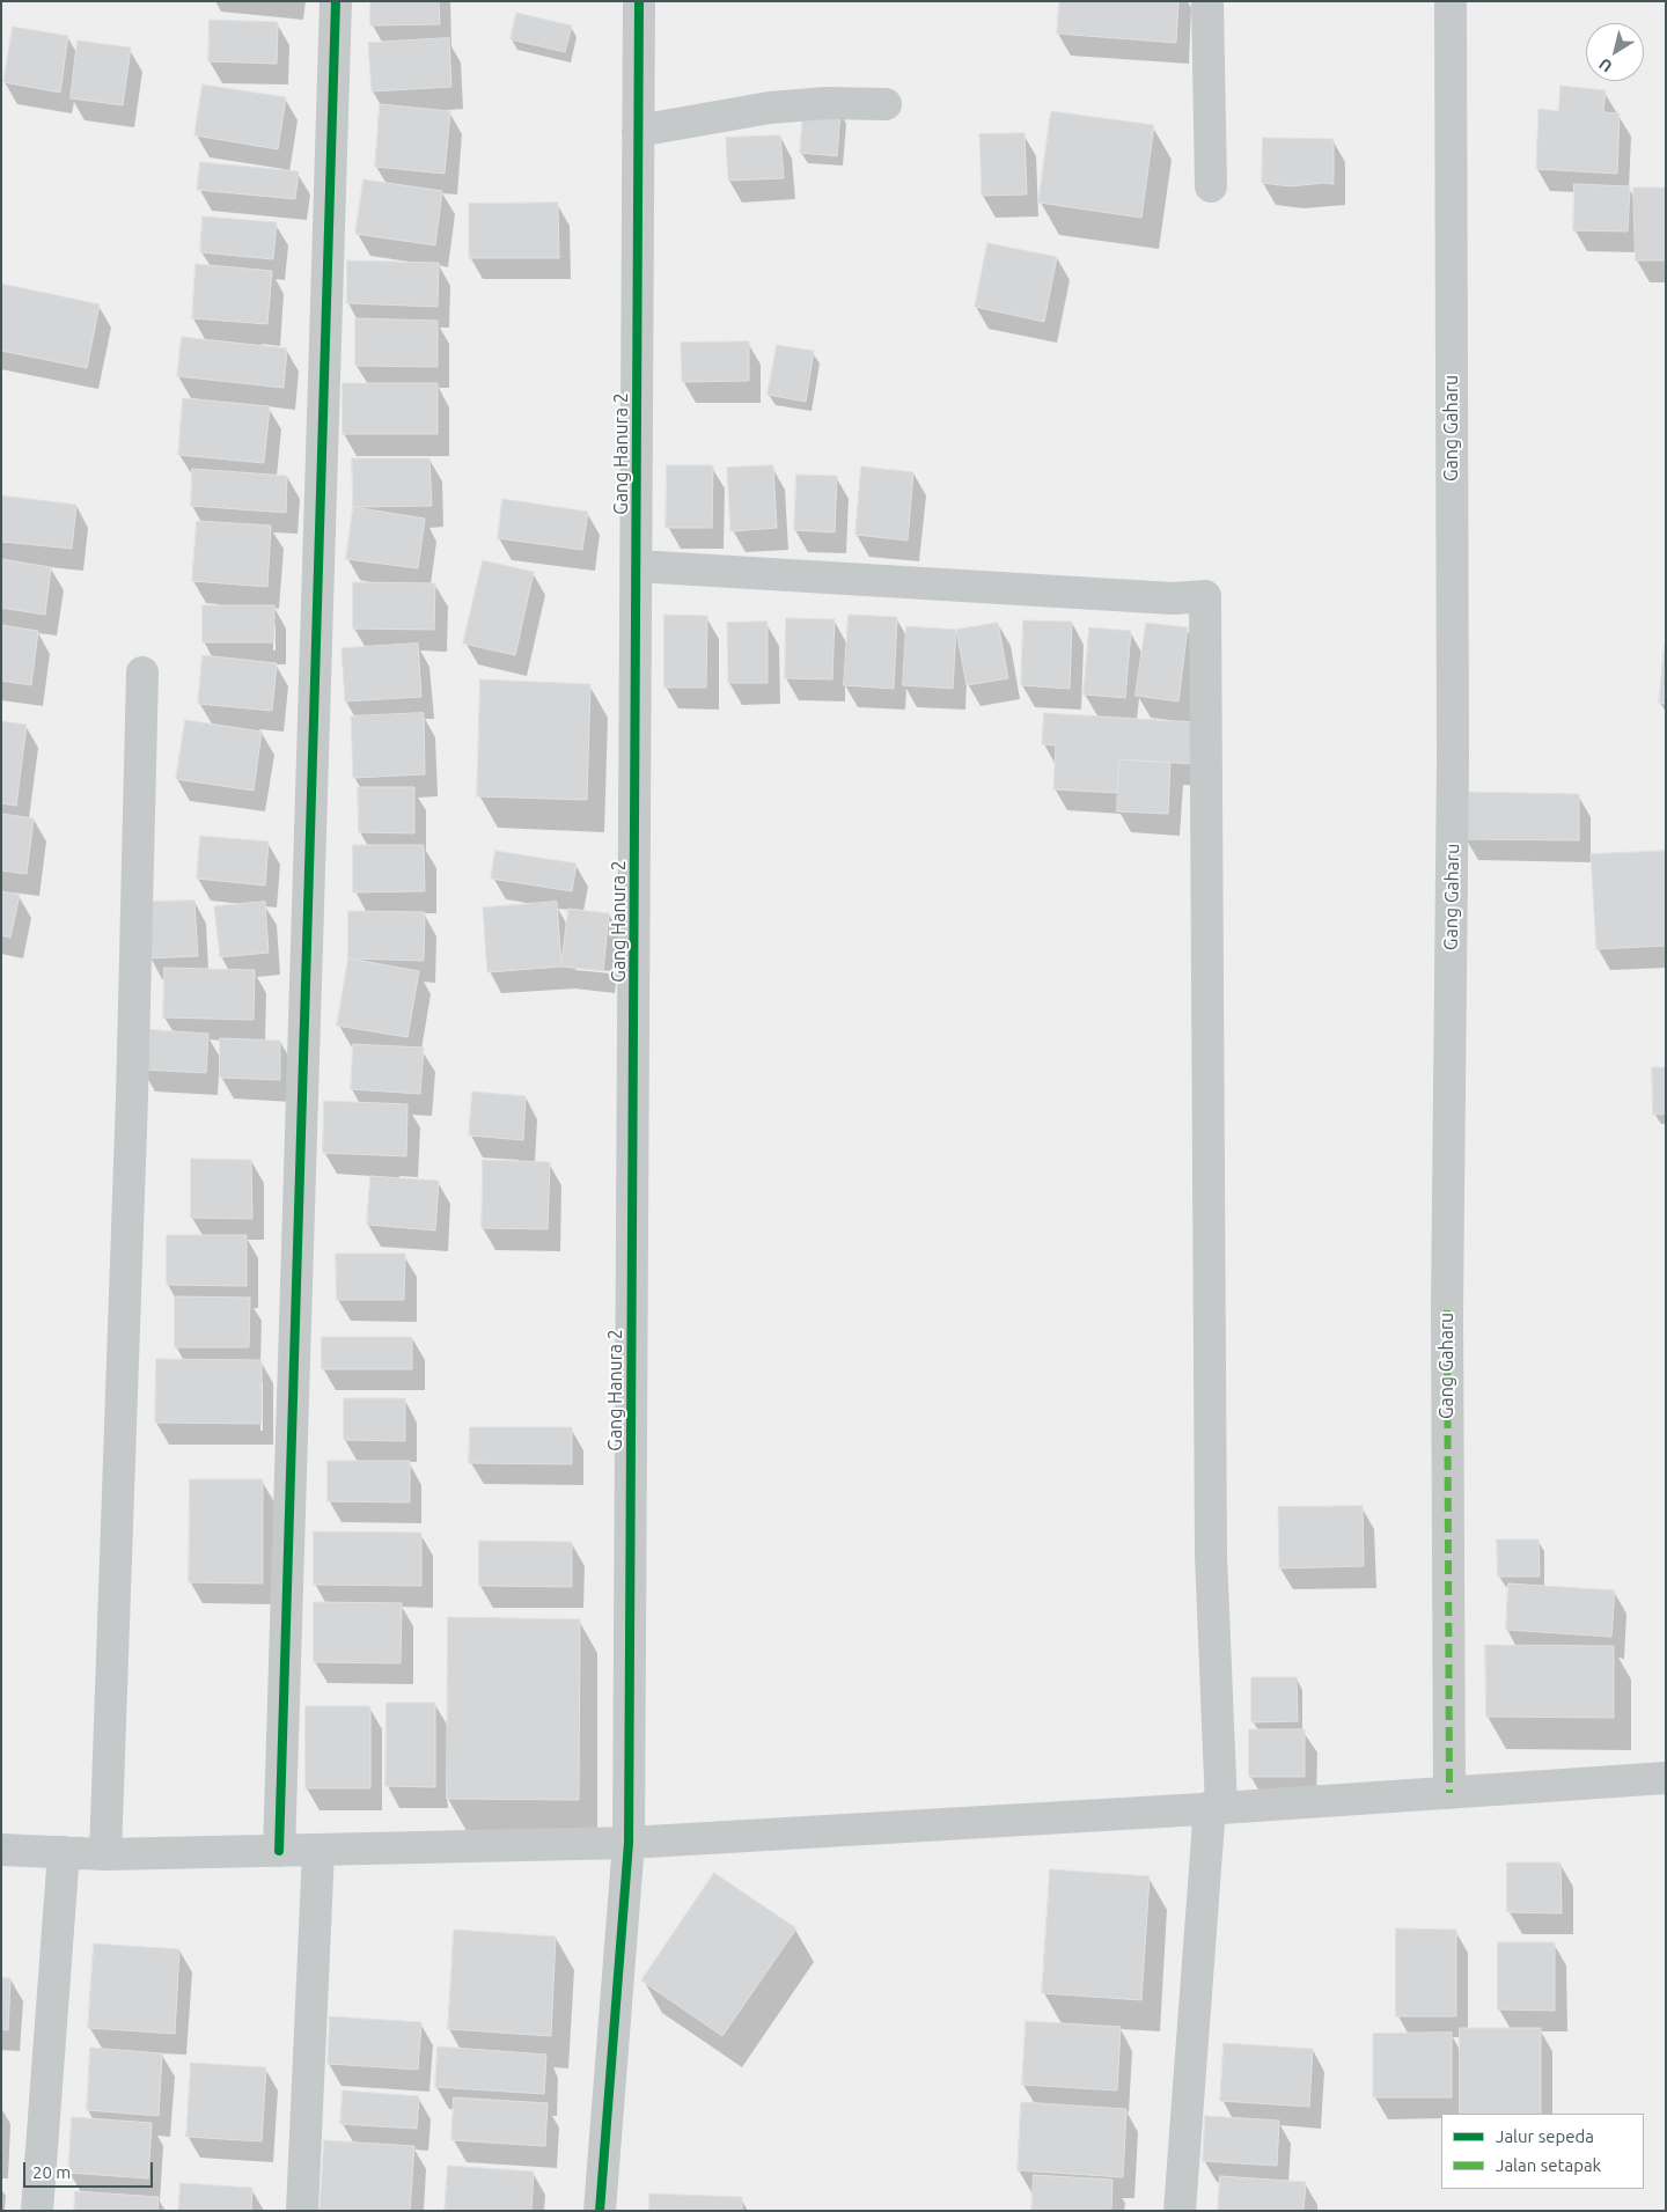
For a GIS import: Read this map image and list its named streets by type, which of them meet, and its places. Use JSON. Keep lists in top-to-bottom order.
{
  "streets": {
    "street": ["Gang Gaharu", "Gang Hanura 2"]
  },
  "legend": ["Jalur sepeda", "Jalan setapak"],
  "scale_bar": "20 m",
  "north": "bottom left"
}
